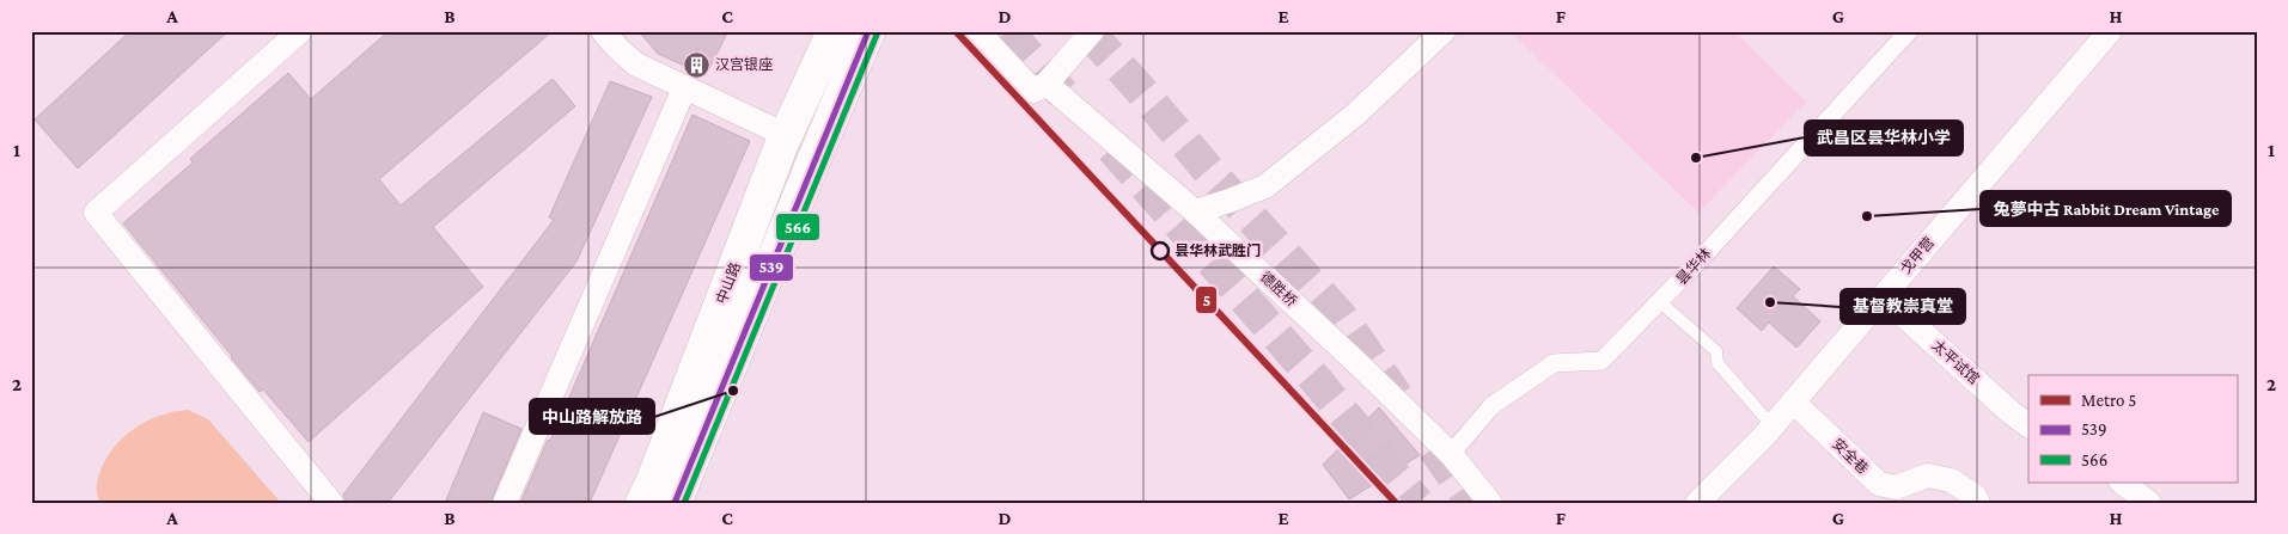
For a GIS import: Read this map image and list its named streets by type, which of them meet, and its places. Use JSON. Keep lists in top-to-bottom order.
{
  "streets": {
    "main road": ["中山路"],
    "street": [
      "戈甲营",
      "昙华林",
      "德胜桥",
      "太平试馆",
      "安全巷"
    ]
  },
  "crossings": [
    ["戈甲营", "太平试馆"],
    ["戈甲营", "安全巷"],
    ["昙华林", "德胜桥"]
  ],
  "places": {
    "building": ["汉宫银座"],
    "other": [
      "武昌区昙华林小学",
      "兔夢中古 Rabbit Dream Vintage",
      "昙华林武胜门",
      "基督教崇真堂",
      "中山路解放路"
    ]
  },
  "lines": ["metro line 5", "transit line 539", "transit line 566"],
  "legend": ["Metro 5", "539", "566"],
  "grid": {
    "columns": [
      "A",
      "B",
      "C",
      "D",
      "E",
      "F",
      "G",
      "H"
    ],
    "rows": ["1", "2"]
  }
}
